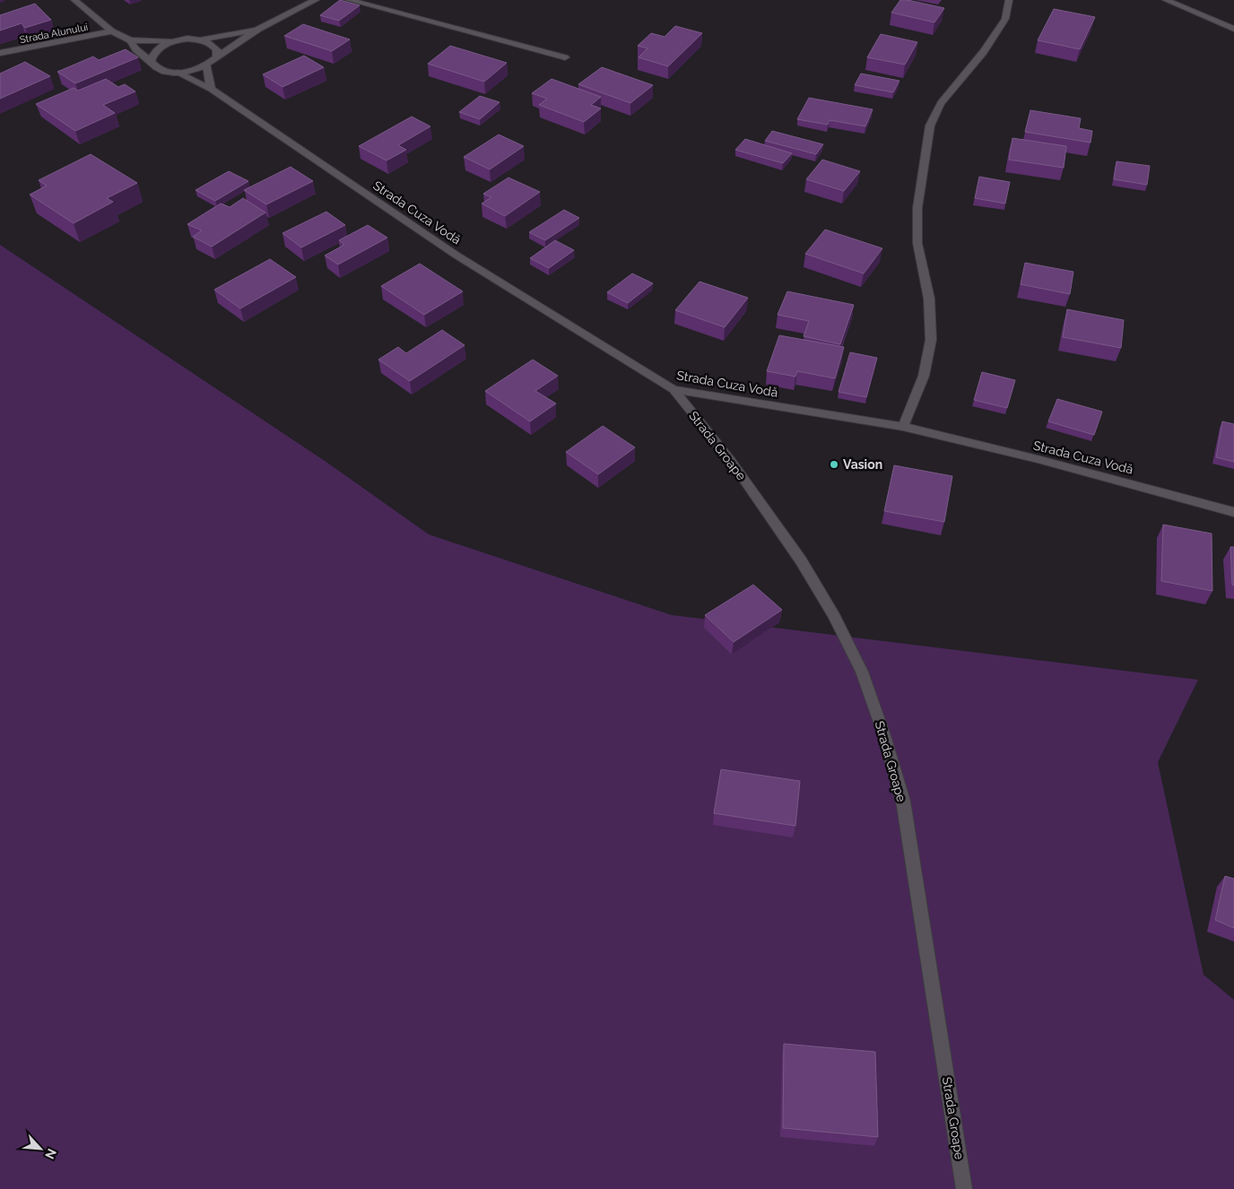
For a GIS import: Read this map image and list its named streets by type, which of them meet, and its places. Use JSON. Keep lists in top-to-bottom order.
{
  "streets": {
    "street": ["Strada Alunului", "Strada Cuza Vodă", "Strada Groape"]
  },
  "crossings": [
    ["Strada Cuza Vodă", "Strada Groape"]
  ],
  "places": ["Vasion"],
  "north": "bottom right"
}
